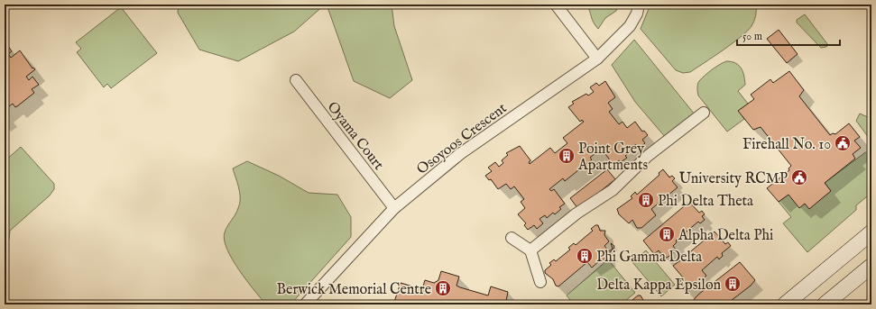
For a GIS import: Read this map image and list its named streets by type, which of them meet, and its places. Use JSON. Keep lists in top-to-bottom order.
{
  "streets": {
    "street": ["Oyama Court", "Osoyoos Crescent"]
  },
  "crossings": [
    ["Oyama Court", "Osoyoos Crescent"]
  ],
  "places": {
    "public building": ["Firehall No. 10", "University RCMP"],
    "building": [
      "Point Grey Apartments",
      "Phi Delta Theta",
      "Alpha Delta Phi",
      "Phi Gamma Delta",
      "Delta Kappa Epsilon",
      "Berwick Memorial Centre"
    ]
  },
  "scale_bar": "50 m"
}
